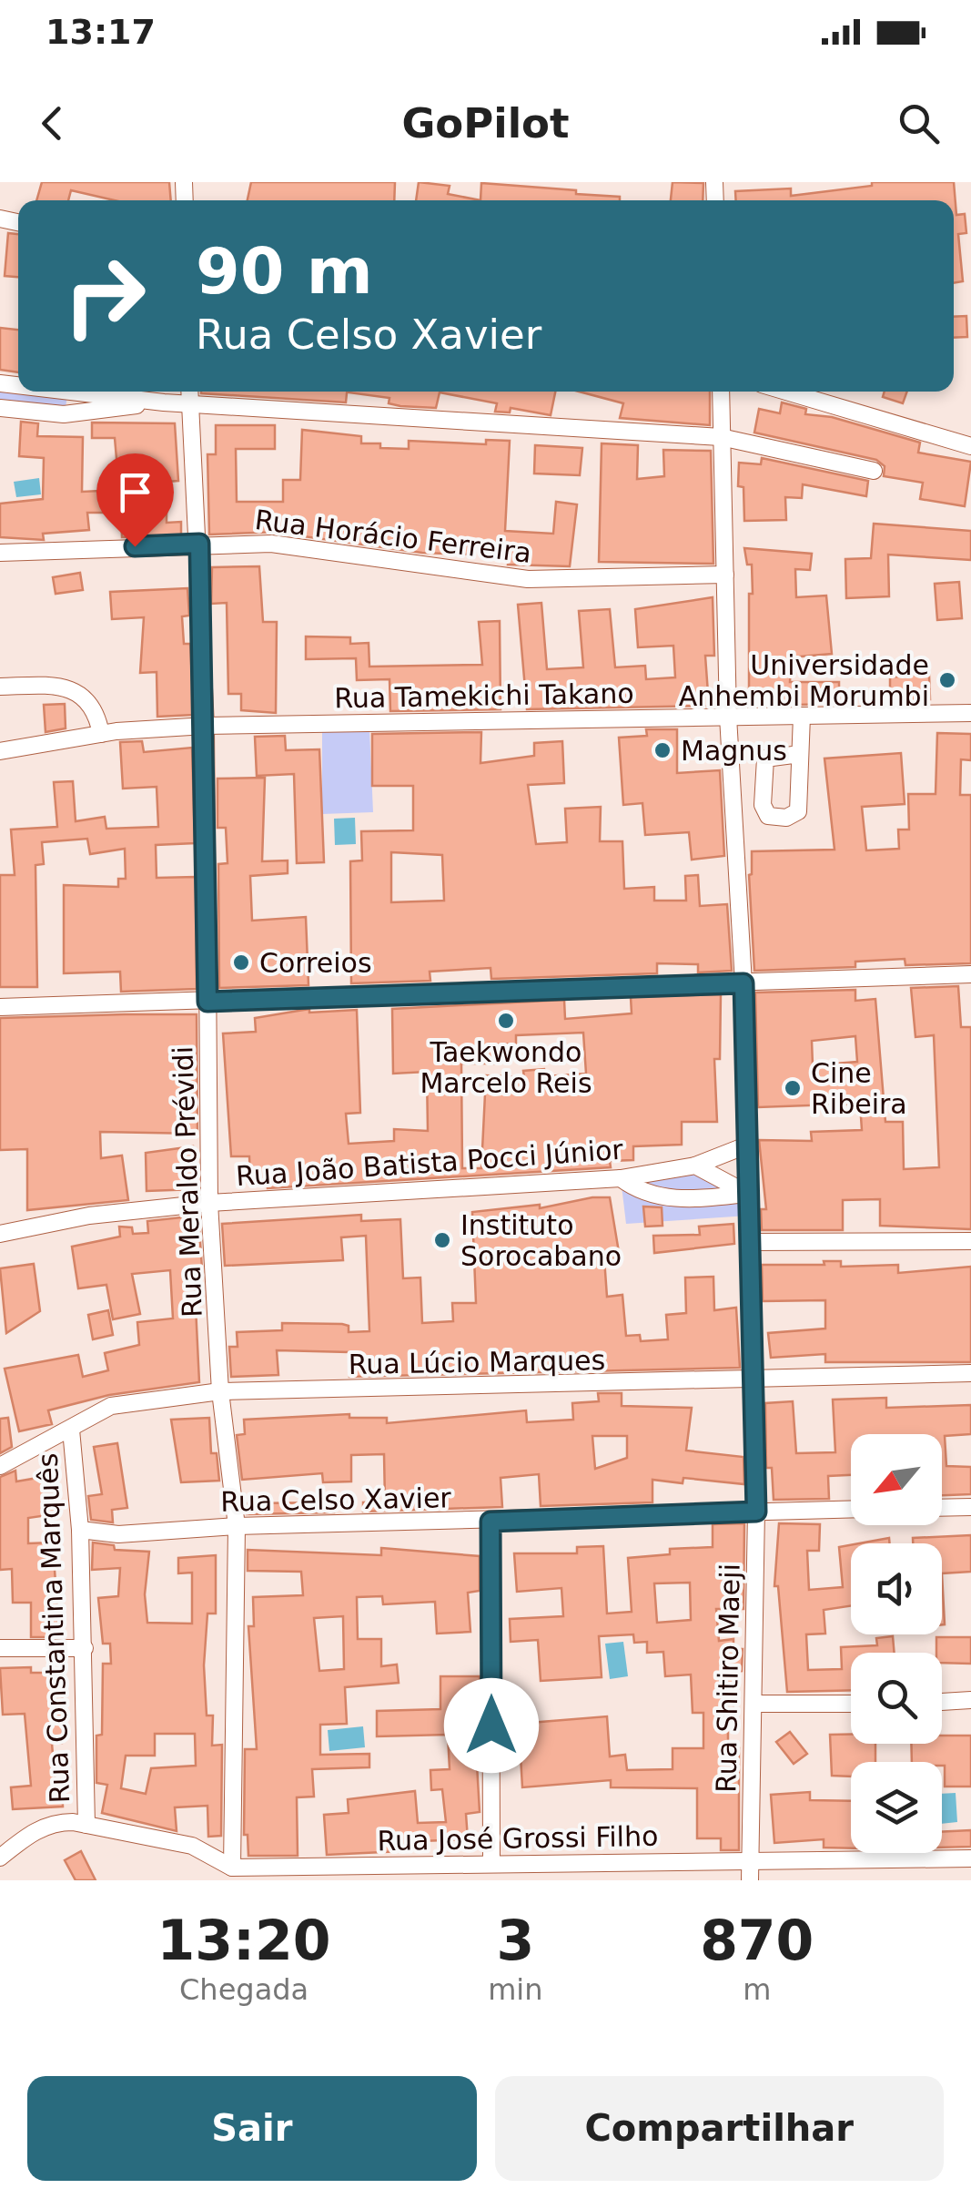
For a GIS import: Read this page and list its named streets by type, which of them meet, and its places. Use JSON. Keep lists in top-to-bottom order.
{
  "streets": {
    "street": [
      "Rua Horácio Ferreira",
      "Rua Tamekichi Takano",
      "Rua João Batista Pocci Júnior",
      "Rua Meraldo Prévidi",
      "Rua Lúcio Marques",
      "Rua Celso Xavier",
      "Rua Constantina Marquês",
      "Rua Shitiro Maeji",
      "Rua José Grossi Filho"
    ]
  },
  "crossings": [
    ["Rua Horácio Ferreira", "Rua Meraldo Prévidi"],
    ["Rua Horácio Ferreira", "Rua Shitiro Maeji"],
    ["Rua Tamekichi Takano", "Rua Meraldo Prévidi"],
    ["Rua Tamekichi Takano", "Rua Shitiro Maeji"],
    ["Rua João Batista Pocci Júnior", "Rua Meraldo Prévidi"],
    ["Rua João Batista Pocci Júnior", "Rua Shitiro Maeji"],
    ["Rua Meraldo Prévidi", "Rua Lúcio Marques"],
    ["Rua Meraldo Prévidi", "Rua Celso Xavier"],
    ["Rua Meraldo Prévidi", "Rua José Grossi Filho"],
    ["Rua Lúcio Marques", "Rua Constantina Marquês"],
    ["Rua Lúcio Marques", "Rua Shitiro Maeji"],
    ["Rua Celso Xavier", "Rua Constantina Marquês"],
    ["Rua Celso Xavier", "Rua Shitiro Maeji"],
    ["Rua Constantina Marquês", "Rua José Grossi Filho"],
    ["Rua Shitiro Maeji", "Rua José Grossi Filho"]
  ],
  "places": [
    "Universidade Anhembi Morumbi",
    "Magnus",
    "Correios",
    "Taekwondo Marcelo Reis",
    "Cine Ribeira",
    "Instituto Sorocabano"
  ],
  "north": "bottom left",
  "page": {
    "status": "13:17",
    "header": "GoPilot",
    "turn": ["90 m", "Rua Celso Xavier"],
    "eta": [
      "13:20",
      "Chegada",
      "3",
      "min",
      "870",
      "m"
    ],
    "buttons": ["Sair", "Compartilhar"]
  }
}
